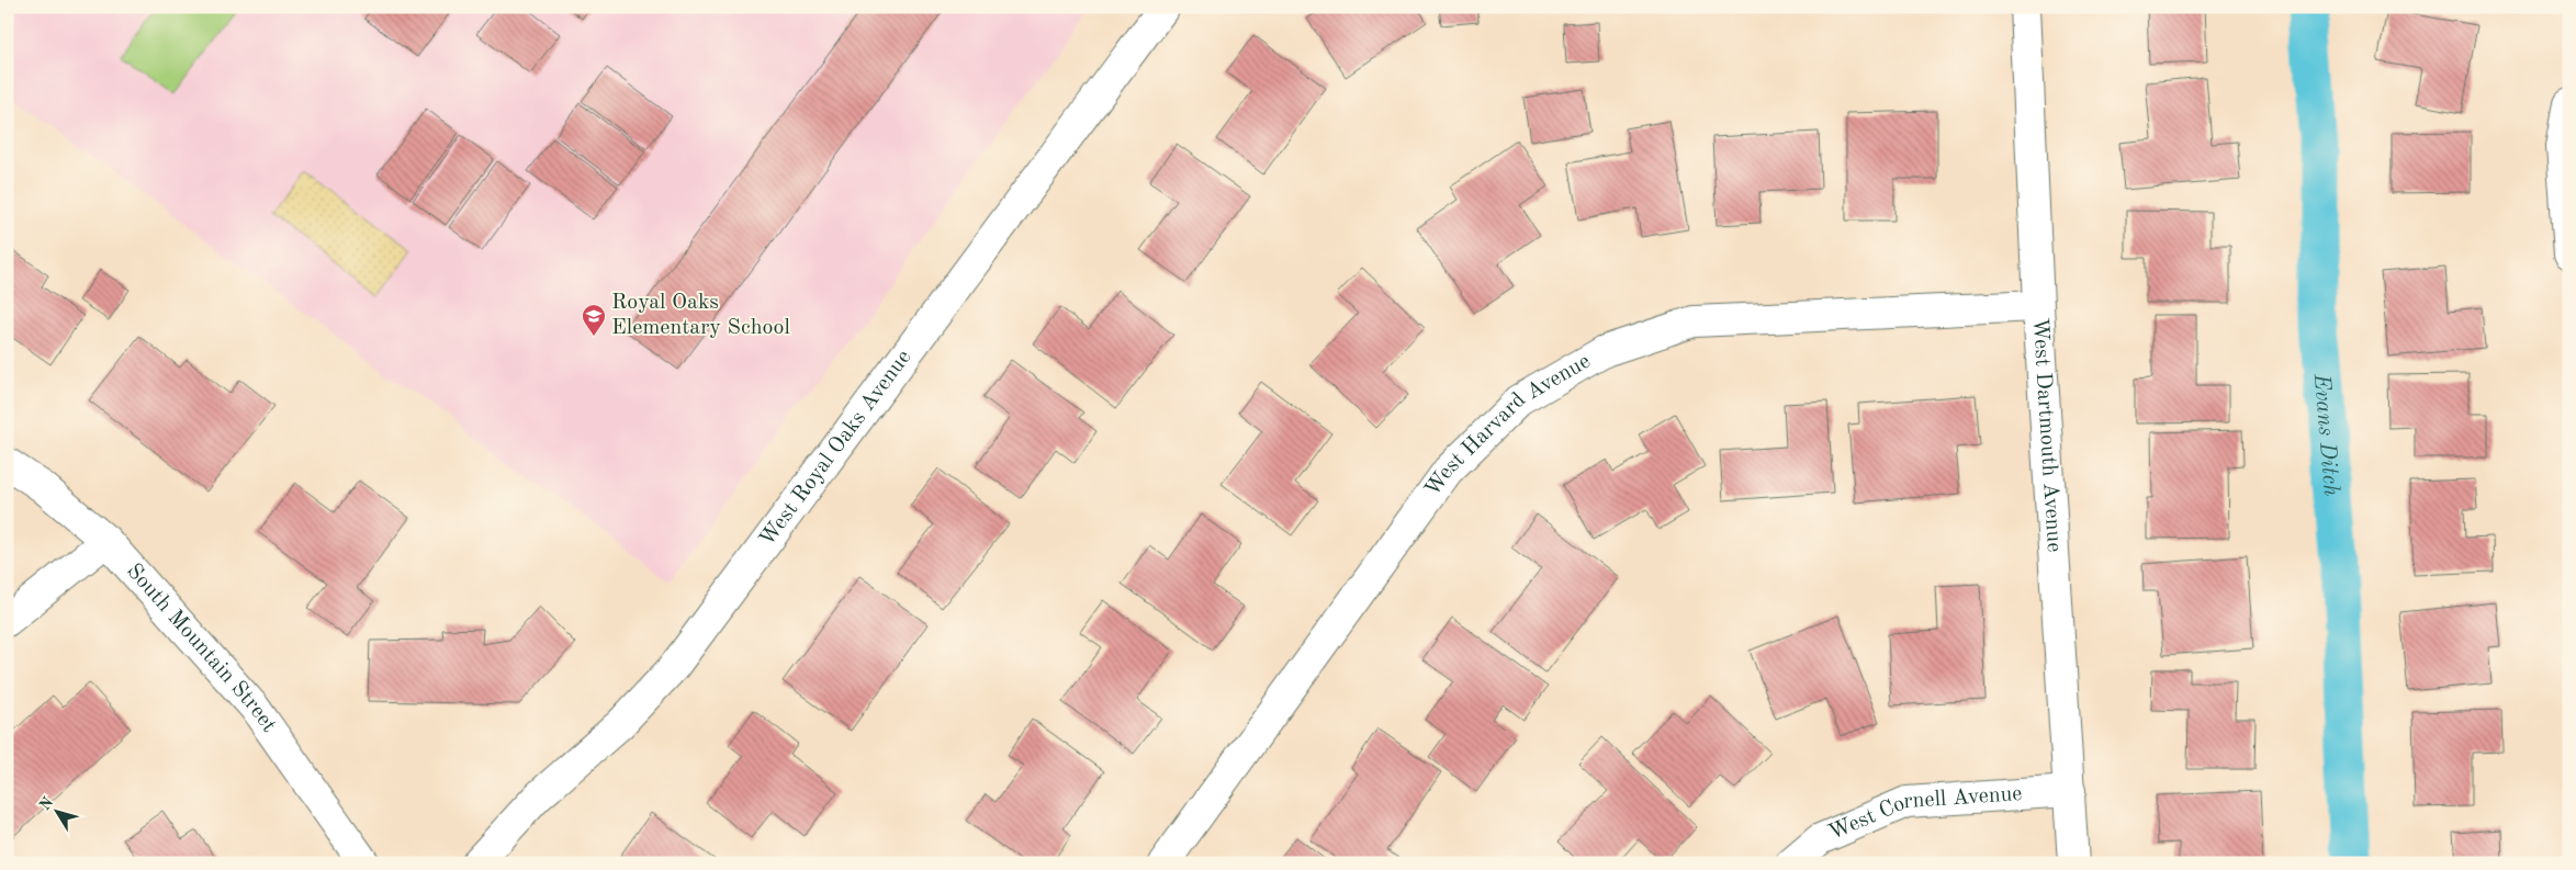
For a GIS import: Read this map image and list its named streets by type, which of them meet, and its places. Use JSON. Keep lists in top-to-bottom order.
{
  "streets": {
    "street": [
      "West Harvard Avenue",
      "West Dartmouth Avenue",
      "West Royal Oaks Avenue",
      "South Mountain Street",
      "West Cornell Avenue"
    ]
  },
  "crossings": [
    ["West Harvard Avenue", "West Dartmouth Avenue"],
    ["West Dartmouth Avenue", "West Cornell Avenue"]
  ],
  "water": ["Evans Ditch"],
  "places": {
    "school or university": ["Royal Oaks Elementary School"]
  },
  "north": "top left"
}
